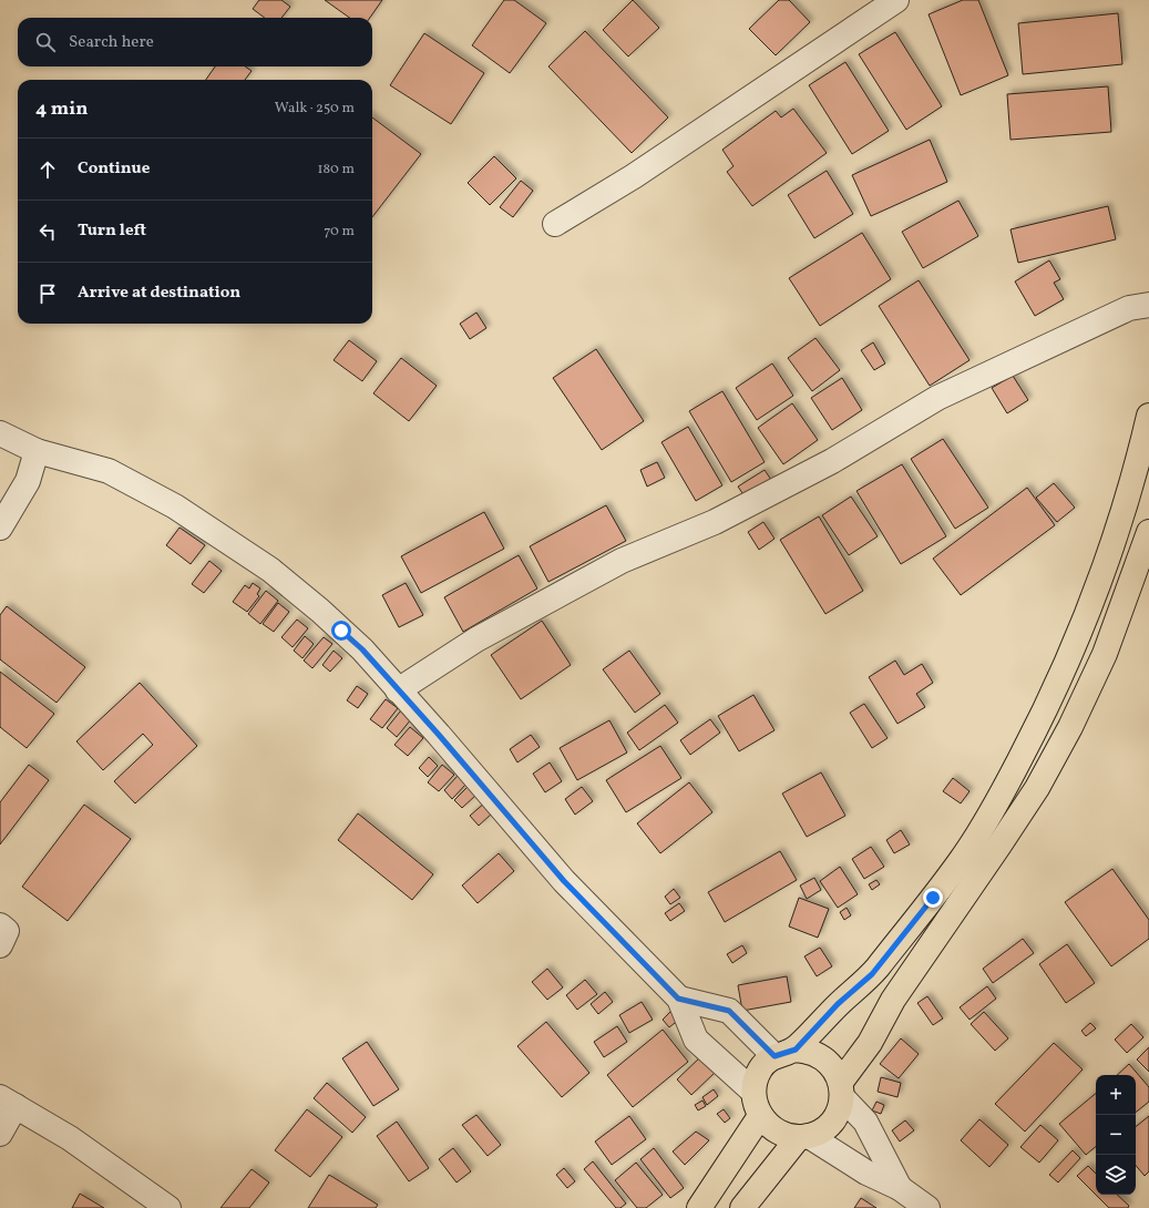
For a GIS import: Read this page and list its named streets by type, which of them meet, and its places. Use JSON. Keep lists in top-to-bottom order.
{
  "page": {
    "search": "Search here",
    "heading": ["4 min", "Walk · 250 m"],
    "list": [
      ["Continue", "180 m"],
      ["Turn left", "70 m"],
      "Arrive at destination"
    ],
    "map_buttons": ["+", "−"]
  }
}
